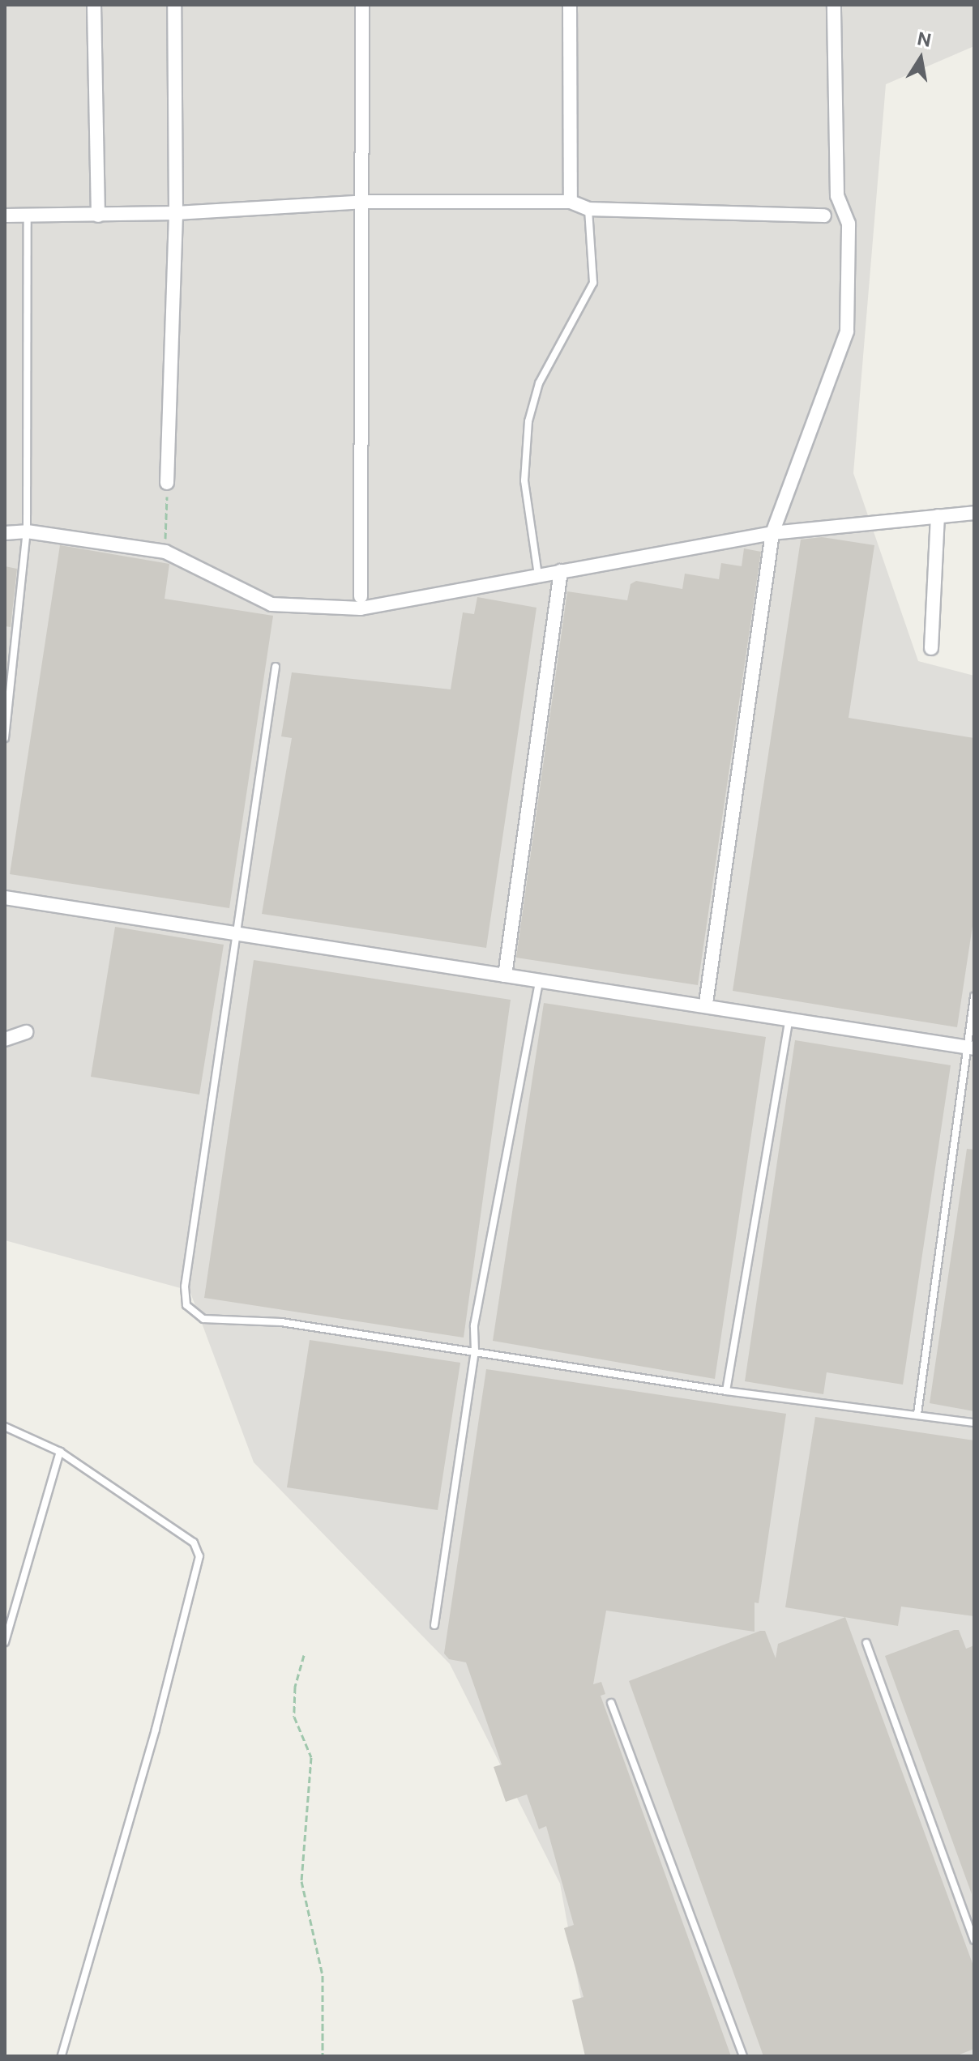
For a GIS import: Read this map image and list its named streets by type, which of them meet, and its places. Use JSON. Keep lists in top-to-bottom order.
{
  "north": "top"
}
